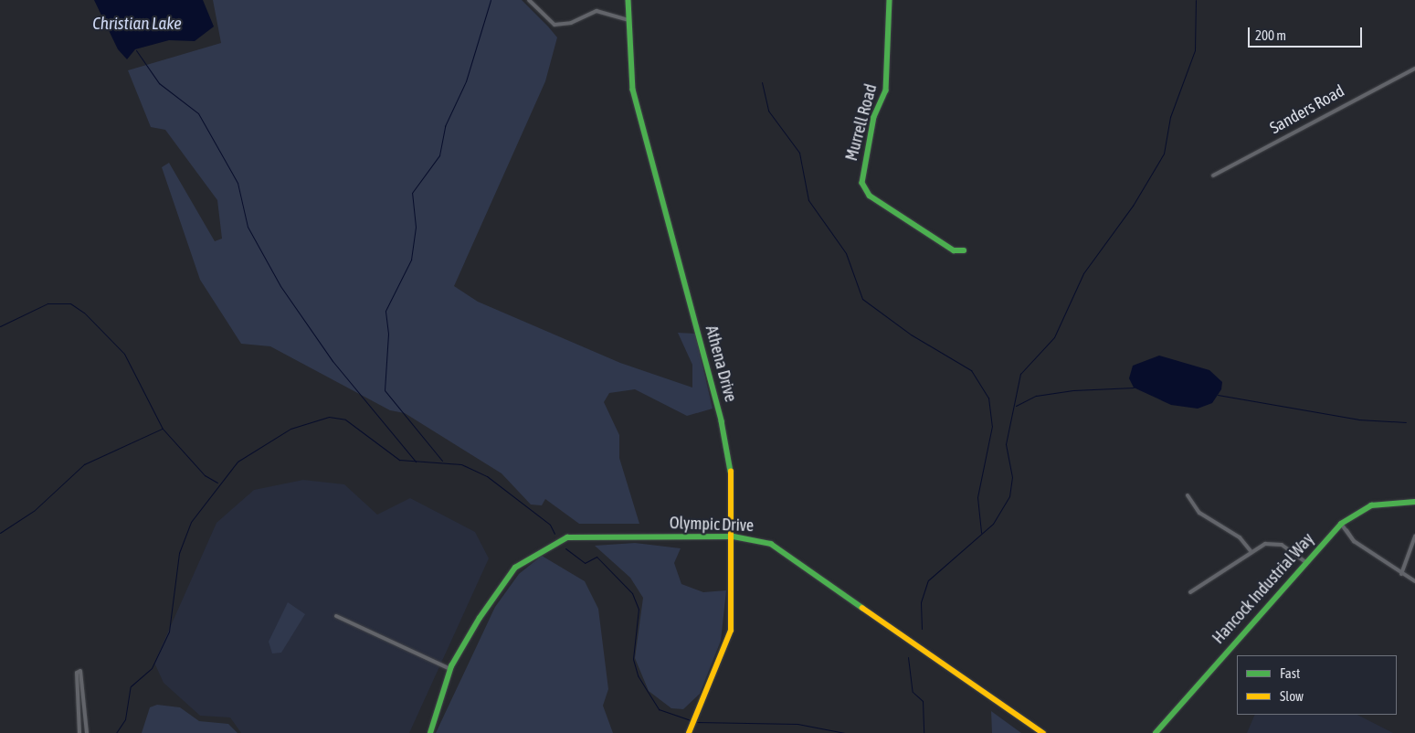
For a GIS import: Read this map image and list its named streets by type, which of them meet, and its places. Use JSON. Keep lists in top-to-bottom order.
{
  "streets": {
    "street": [
      "Sanders Road",
      "Murrell Road",
      "Athena Drive",
      "Olympic Drive",
      "Hancock Industrial Way"
    ]
  },
  "crossings": [
    ["Athena Drive", "Olympic Drive"]
  ],
  "water": ["Christian Lake"],
  "legend": ["Fast", "Slow"],
  "scale_bar": "200 m"
}
